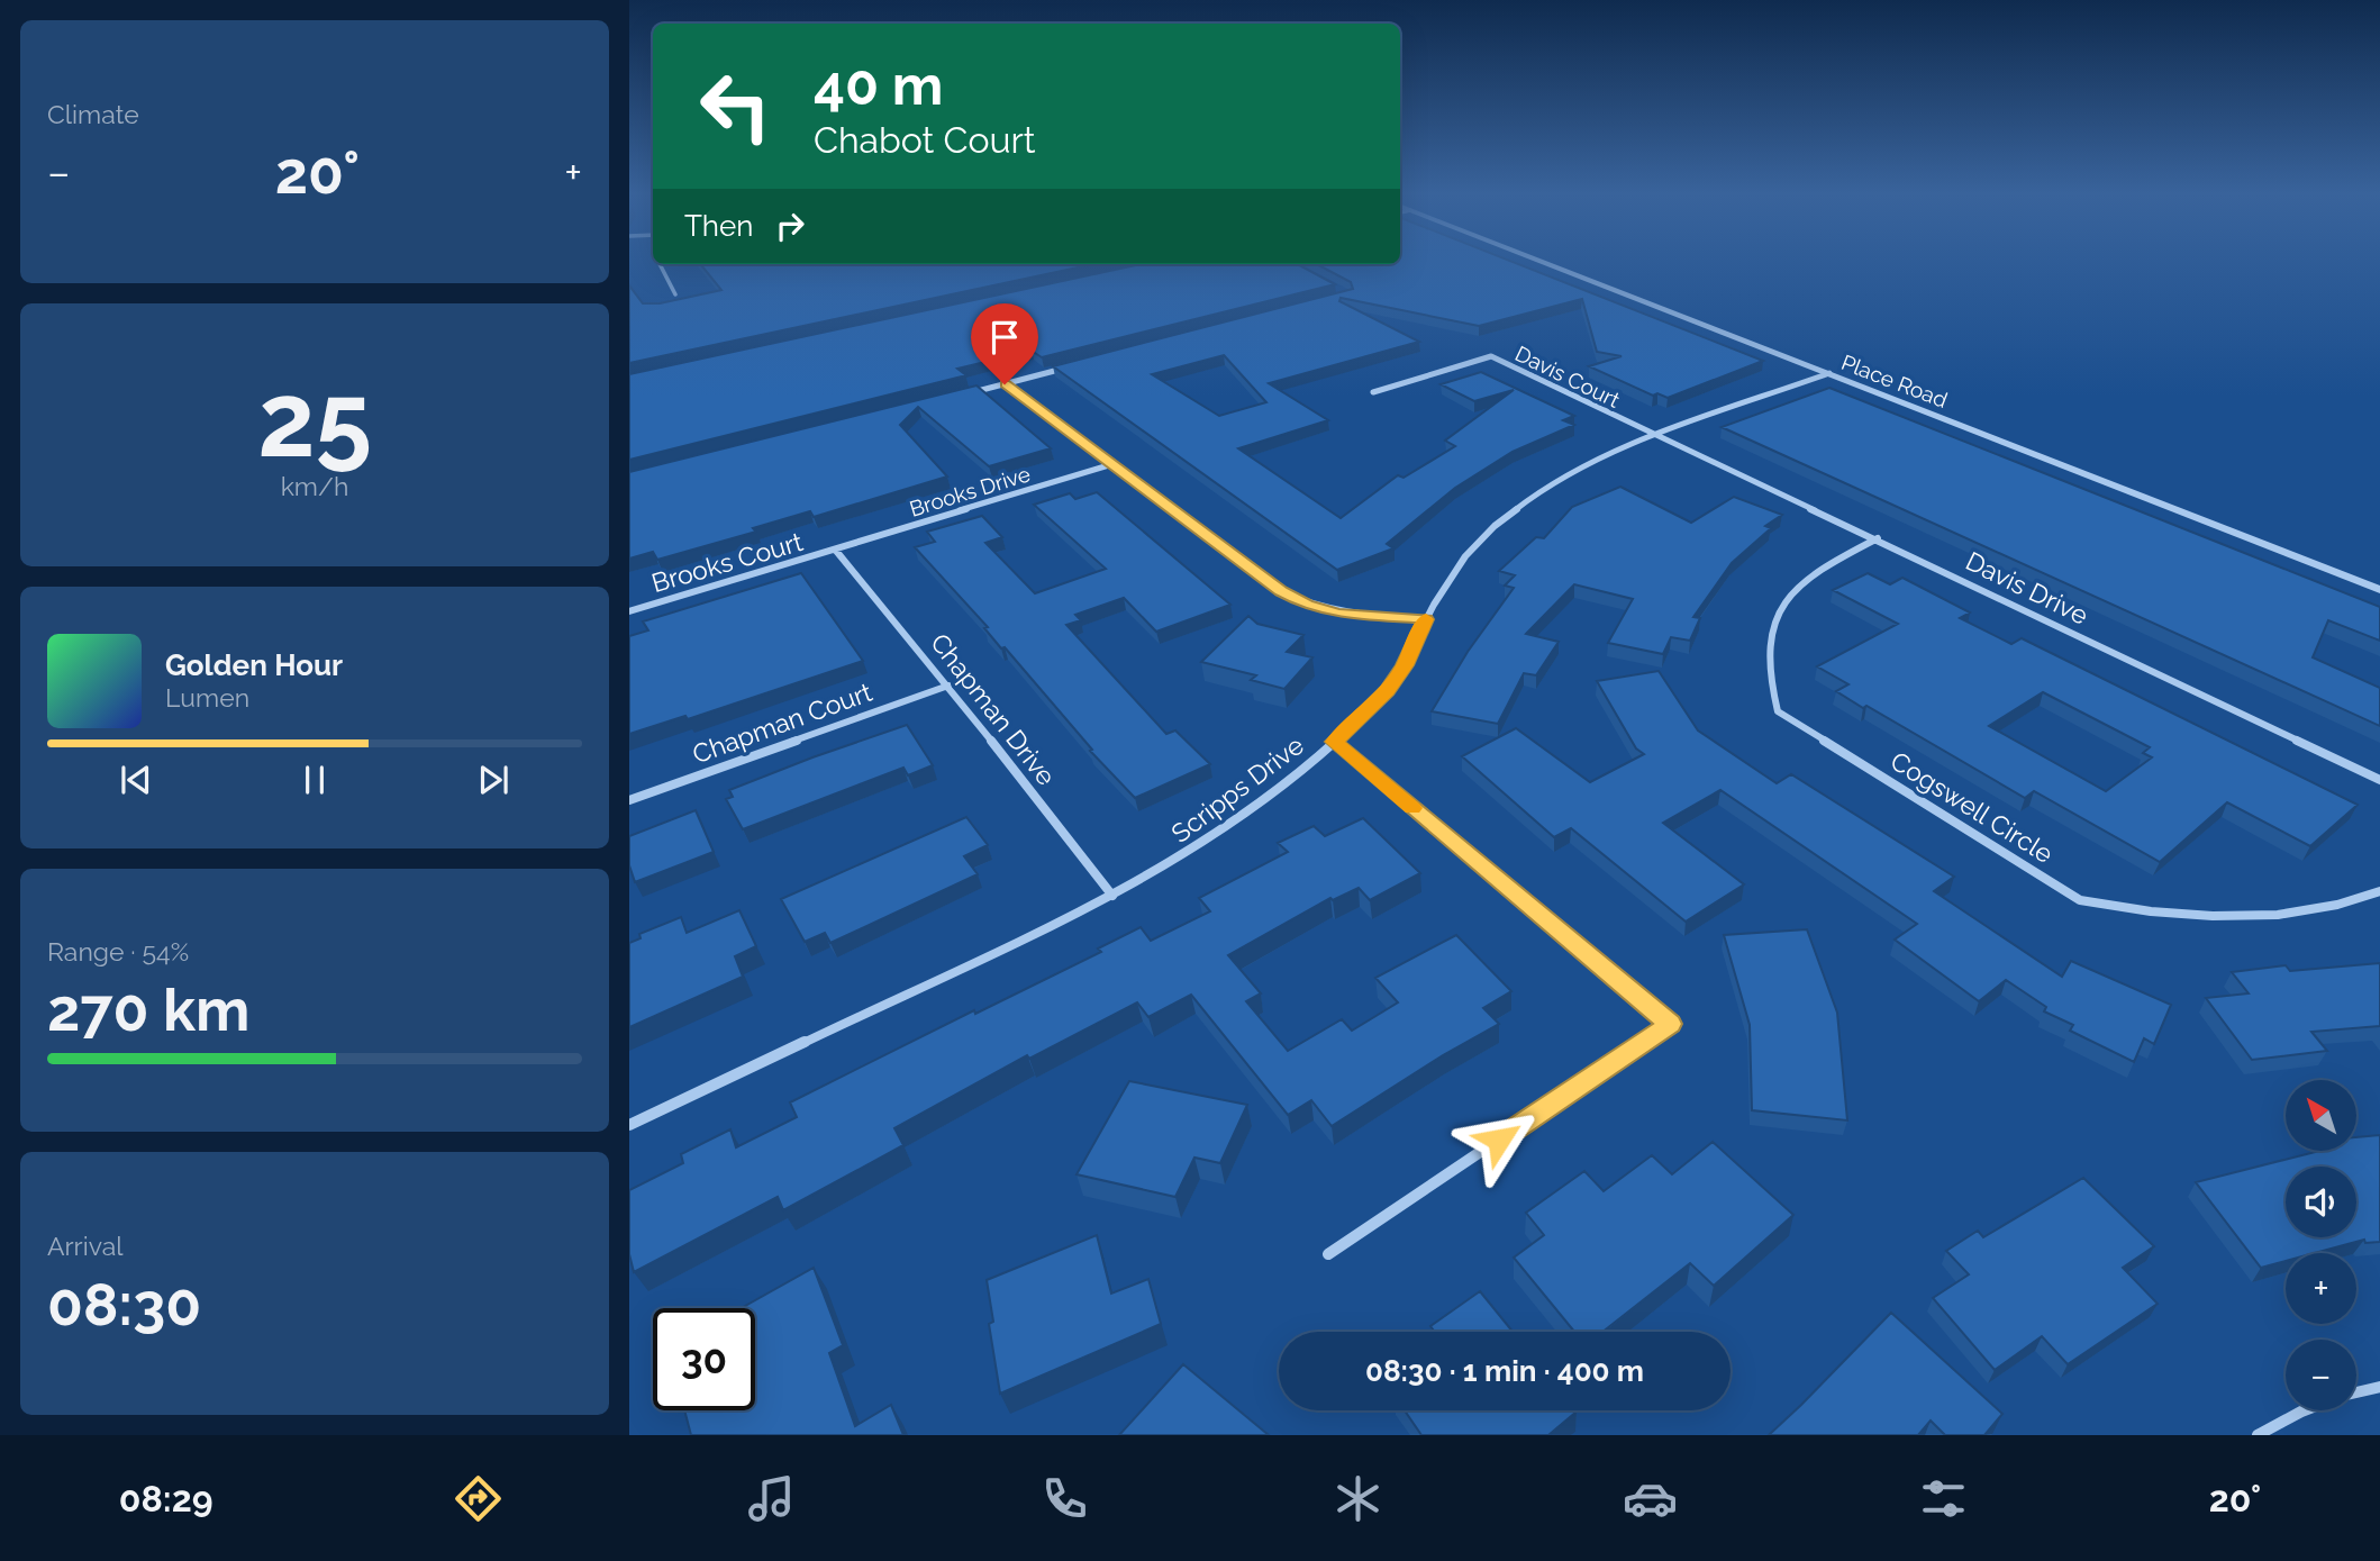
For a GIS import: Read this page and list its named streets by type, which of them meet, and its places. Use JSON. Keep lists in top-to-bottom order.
{
  "streets": {
    "street": [
      "Davis Court",
      "Place Road",
      "Brooks Drive",
      "Brooks Court",
      "Davis Drive",
      "Chapman Drive",
      "Chapman Court",
      "Scripps Drive",
      "Cogswell Circle"
    ]
  },
  "crossings": [
    ["Davis Court", "Davis Drive"],
    ["Davis Court", "Scripps Drive"],
    ["Place Road", "Scripps Drive"],
    ["Brooks Drive", "Brooks Court"],
    ["Brooks Drive", "Chapman Drive"],
    ["Brooks Court", "Chapman Drive"],
    ["Davis Drive", "Scripps Drive"],
    ["Davis Drive", "Cogswell Circle"],
    ["Chapman Drive", "Chapman Court"],
    ["Chapman Drive", "Scripps Drive"]
  ],
  "north": "top left",
  "page": {
    "tile": [
      "Climate",
      ["25", "km/h"],
      ["Range · 54%", "270 km"],
      ["Arrival", "08:30"]
    ],
    "turn": ["40 m", "Chabot Court"],
    "heat": ["−", "20°", "+"],
    "then": "Then",
    "song": ["Golden Hour", "Lumen"],
    "map_buttons": ["+", "−"],
    "limit": "30",
    "trip": "08:30 · 1 min · 400 m",
    "tabs": ["08:29", "20°"]
  }
}
